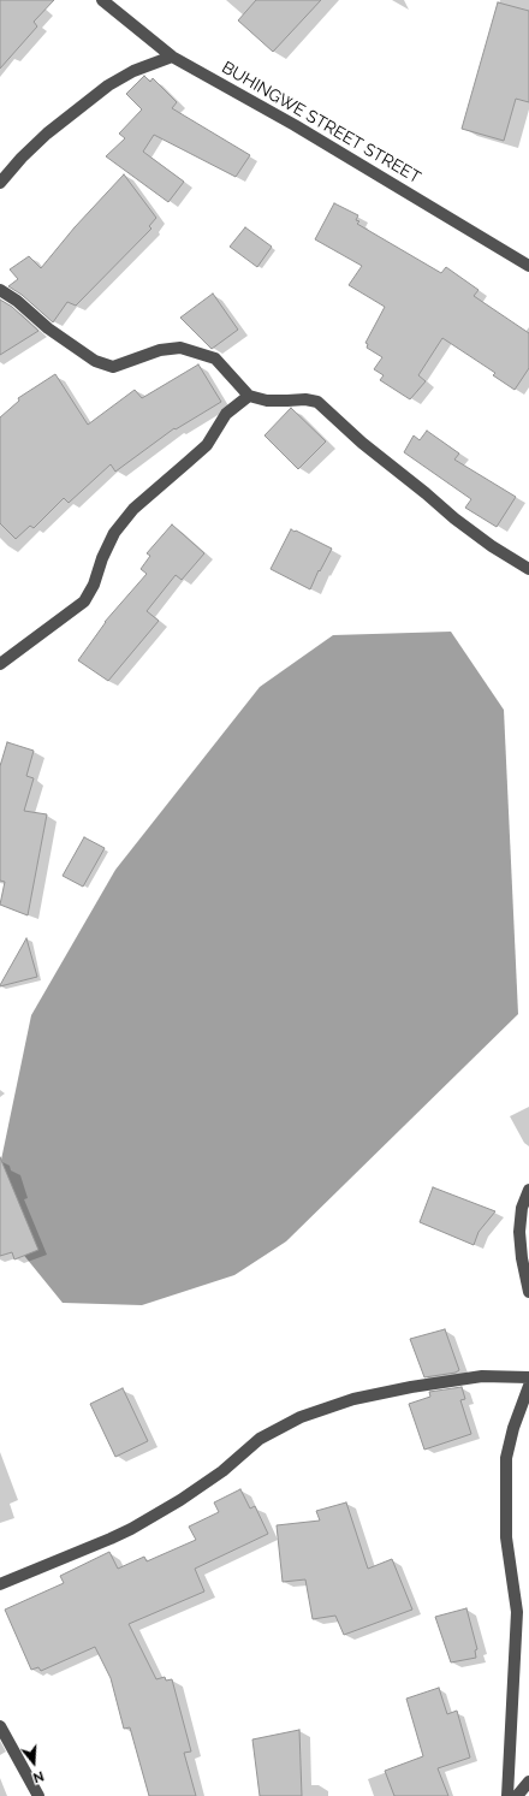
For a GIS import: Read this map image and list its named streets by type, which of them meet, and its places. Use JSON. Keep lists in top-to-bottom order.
{
  "streets": {
    "street": ["BUHINGWE STREET STREET"]
  },
  "north": "bottom"
}
